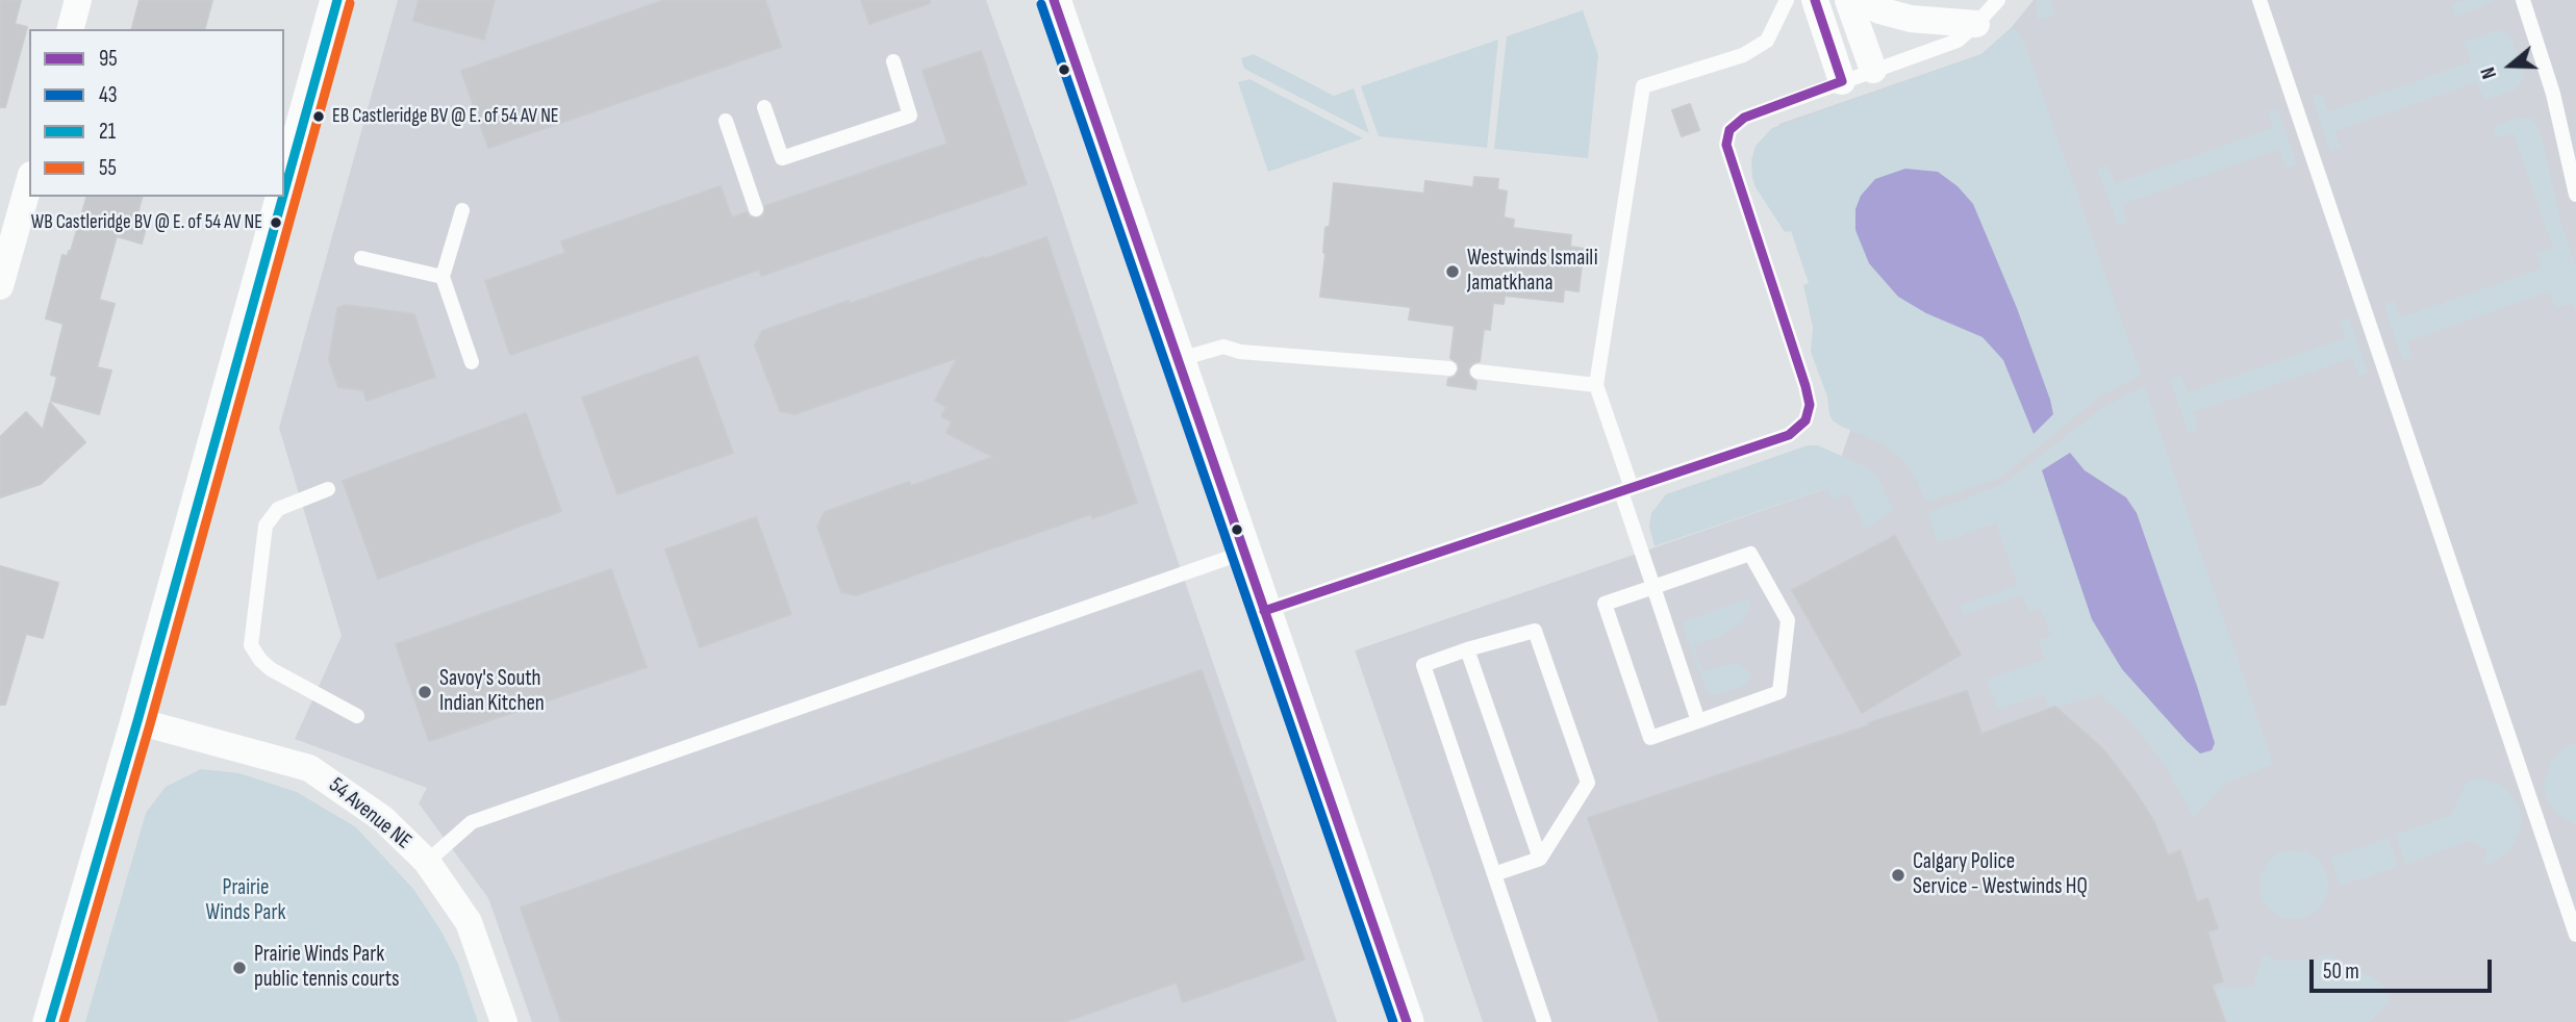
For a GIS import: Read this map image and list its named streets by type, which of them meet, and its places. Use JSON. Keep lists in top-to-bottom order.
{
  "streets": {
    "street": ["54 Avenue NE"]
  },
  "parks": ["Prairie Winds Park"],
  "places": [
    "EB Castleridge BV @ E. of 54 AV NE",
    "WB Castleridge BV @ E. of 54 AV NE",
    "Westwinds Ismaili Jamatkhana",
    "Savoy's South Indian Kitchen",
    "Calgary Police Service - Westwinds HQ",
    "Prairie Winds Park public tennis courts"
  ],
  "lines": [
    "transit line 95",
    "transit line 21",
    "transit line 55",
    "transit line 43"
  ],
  "legend": [
    "95",
    "43",
    "21",
    "55"
  ],
  "scale_bar": "50 m",
  "north": "left"
}
